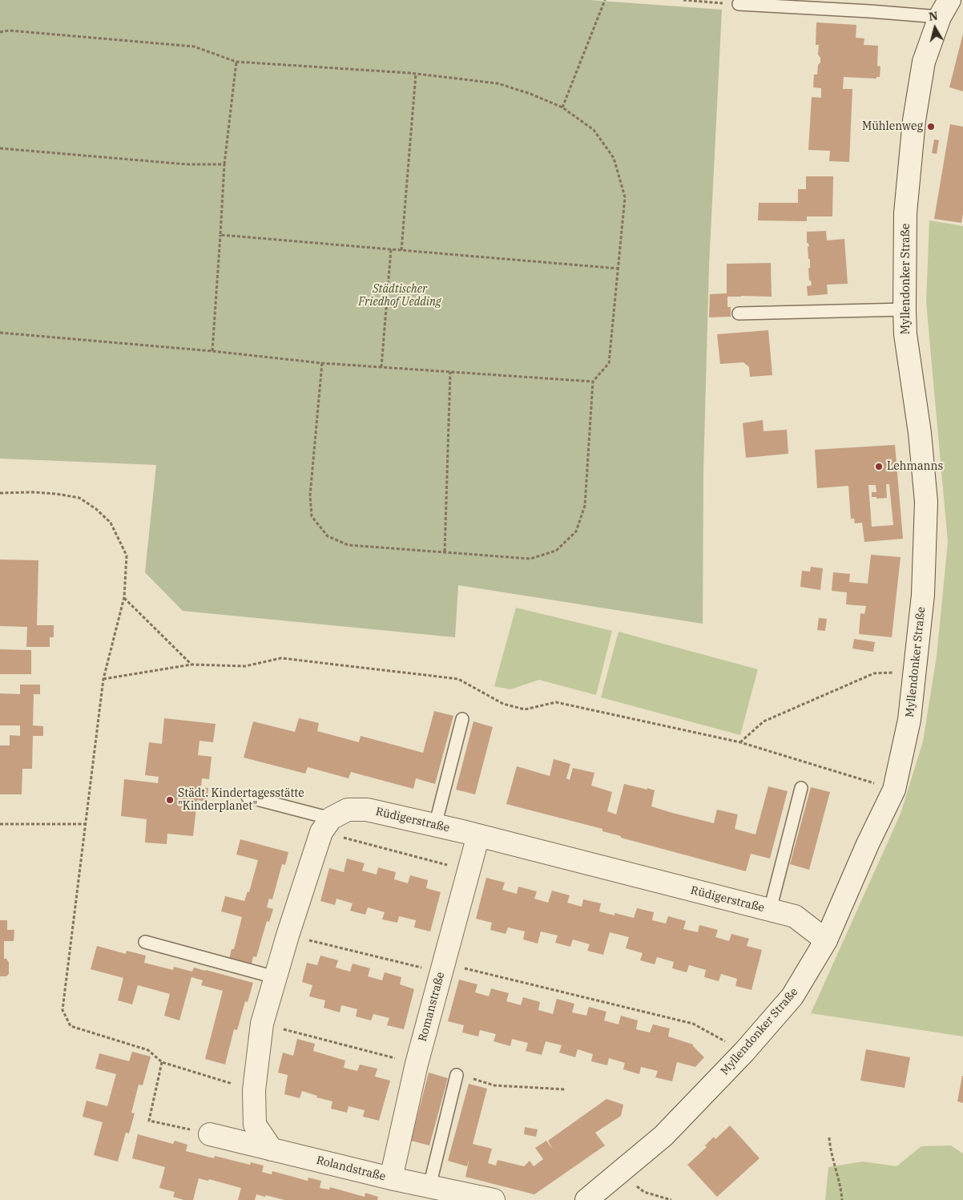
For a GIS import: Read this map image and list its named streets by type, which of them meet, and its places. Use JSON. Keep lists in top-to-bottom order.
{
  "streets": {
    "street": [
      "Myllendonker Straße",
      "Rüdigerstraße",
      "Romanstraße",
      "Rolandstraße"
    ]
  },
  "crossings": [
    ["Myllendonker Straße", "Rüdigerstraße"],
    ["Rüdigerstraße", "Romanstraße"],
    ["Romanstraße", "Rolandstraße"]
  ],
  "parks": ["Städtischer Friedhof Uedding"],
  "places": ["Mühlenweg", "Lehmanns", "Städt. Kindertagesstätte \"Kinderplanet\""],
  "north": "top"
}
